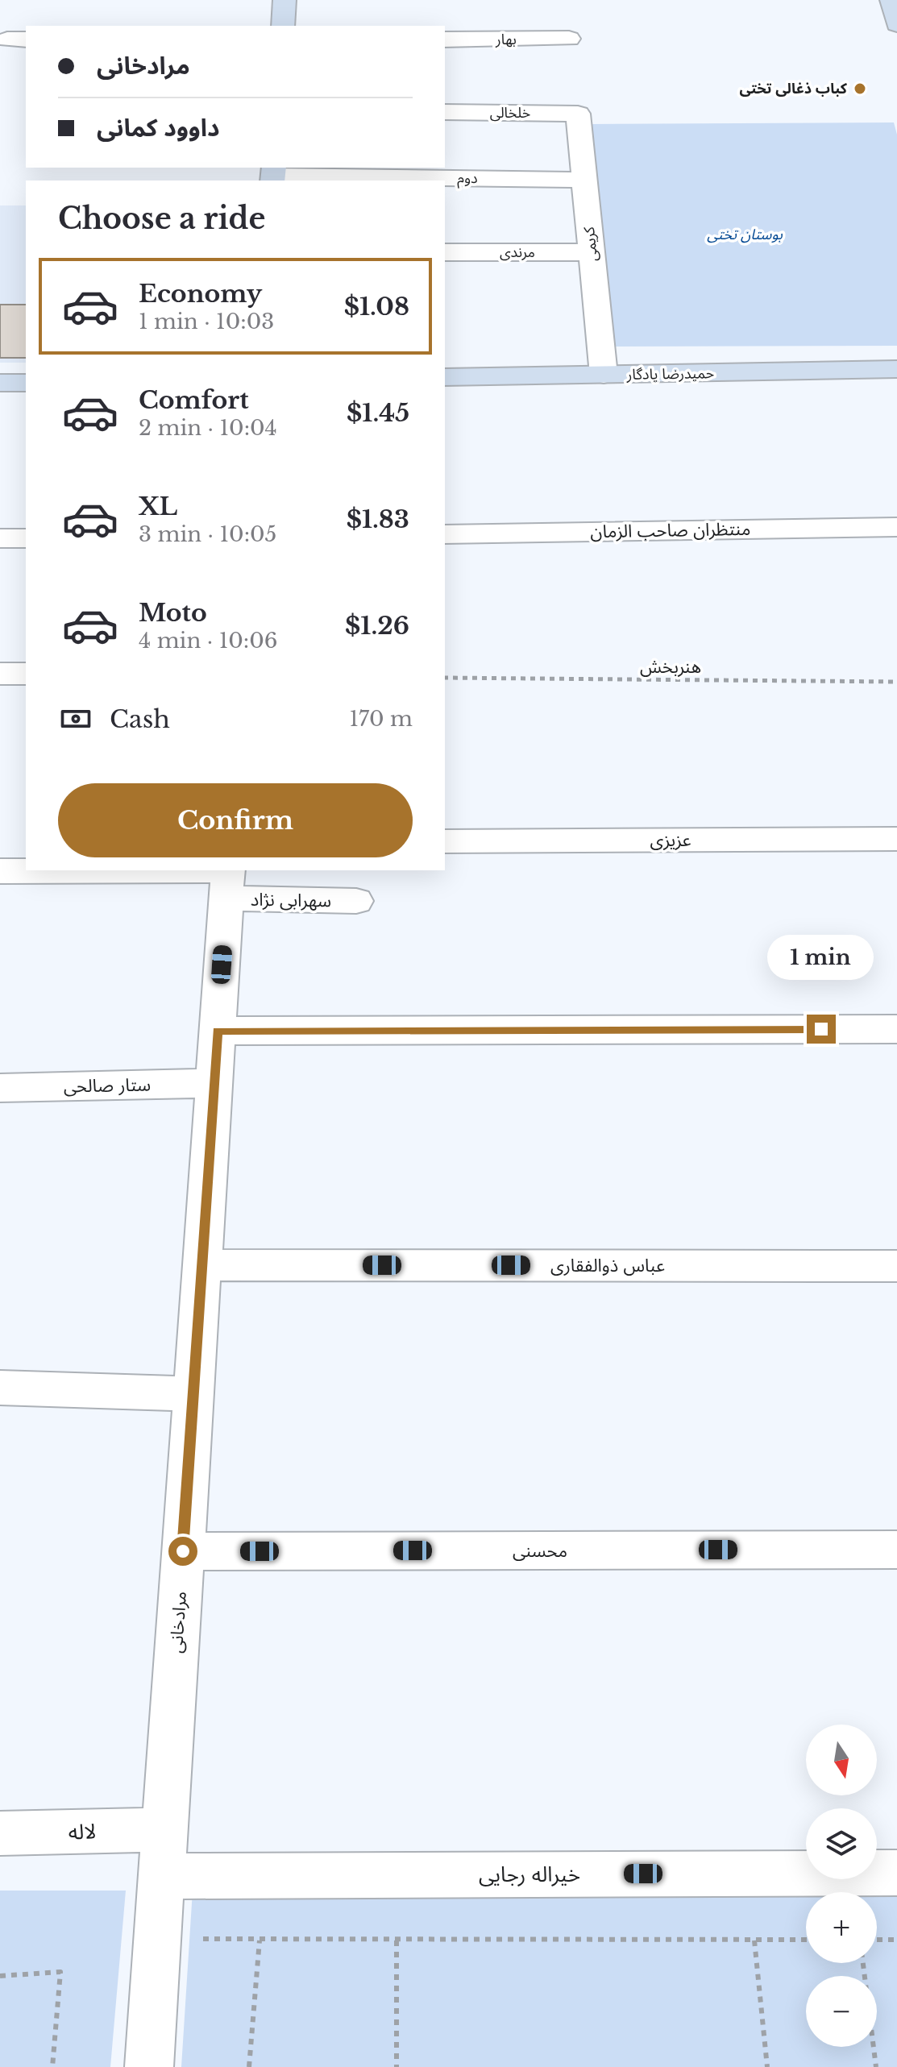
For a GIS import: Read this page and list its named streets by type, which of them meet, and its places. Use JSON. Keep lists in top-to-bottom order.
{
  "streets": {
    "street": [
      "بهار",
      "خلخالی",
      "دوم",
      "کریمی",
      "مرندی",
      "حمیدرضا یادگار",
      "منتظران صاحب الزمان",
      "عزیزی",
      "سهرابی نژاد",
      "ستار صالحی",
      "عباس ذوالفقاری",
      "محسنی",
      "مرادخانی",
      "لاله",
      "خیراله رجایی"
    ],
    "path": ["هنربخش"]
  },
  "crossings": [
    ["خلخالی", "کریمی"],
    ["دوم", "کریمی"],
    ["کریمی", "مرندی"],
    ["کریمی", "حمیدرضا یادگار"],
    ["سهرابی نژاد", "مرادخانی"],
    ["ستار صالحی", "مرادخانی"],
    ["عباس ذوالفقاری", "مرادخانی"],
    ["محسنی", "مرادخانی"],
    ["مرادخانی", "لاله"],
    ["مرادخانی", "خیراله رجایی"]
  ],
  "parks": ["بوستان تختی"],
  "places": ["کباب ذغالی تختی"],
  "north": "bottom",
  "page": {
    "banner": ["مرادخانی", "داوود کمانی"],
    "heading": "Choose a ride",
    "list": [
      {
        "name": "Economy",
        "note": "1 min · 10:03",
        "value": "$1.08"
      },
      {
        "name": "Comfort",
        "note": "2 min · 10:04",
        "value": "$1.45"
      },
      {
        "name": "XL",
        "note": "3 min · 10:05",
        "value": "$1.83"
      },
      {
        "name": "Moto",
        "note": "4 min · 10:06",
        "value": "$1.26"
      }
    ],
    "pay": ["Cash", "170 m"],
    "buttons": "Confirm",
    "bubble": "1 min",
    "map_buttons": ["+", "−"]
  }
}
